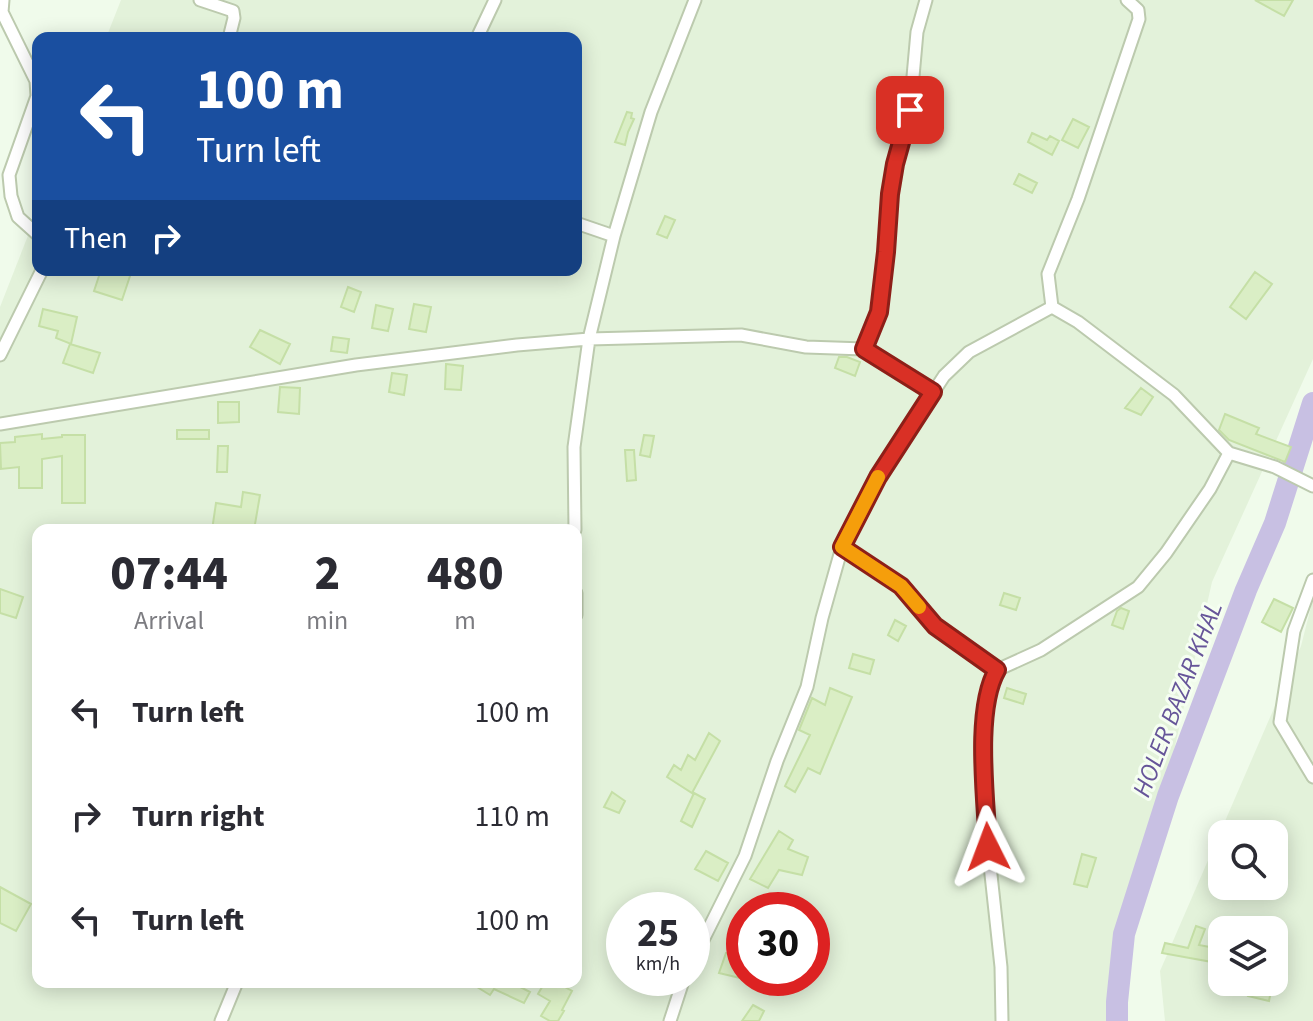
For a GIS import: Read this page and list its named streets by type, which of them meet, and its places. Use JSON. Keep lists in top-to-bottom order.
{
  "water": ["HOLER BAZAR KHAL"],
  "page": {
    "turn": ["100 m", "Turn left"],
    "then": "Then",
    "eta": [
      "07:44",
      "Arrival",
      "2",
      "min",
      "480",
      "m"
    ],
    "list": [
      {
        "name": "Turn left",
        "value": "100 m"
      },
      {
        "name": "Turn right",
        "value": "110 m"
      },
      {
        "name": "Turn left",
        "value": "100 m"
      }
    ],
    "speed": "25 km/h",
    "limit": "30"
  }
}
